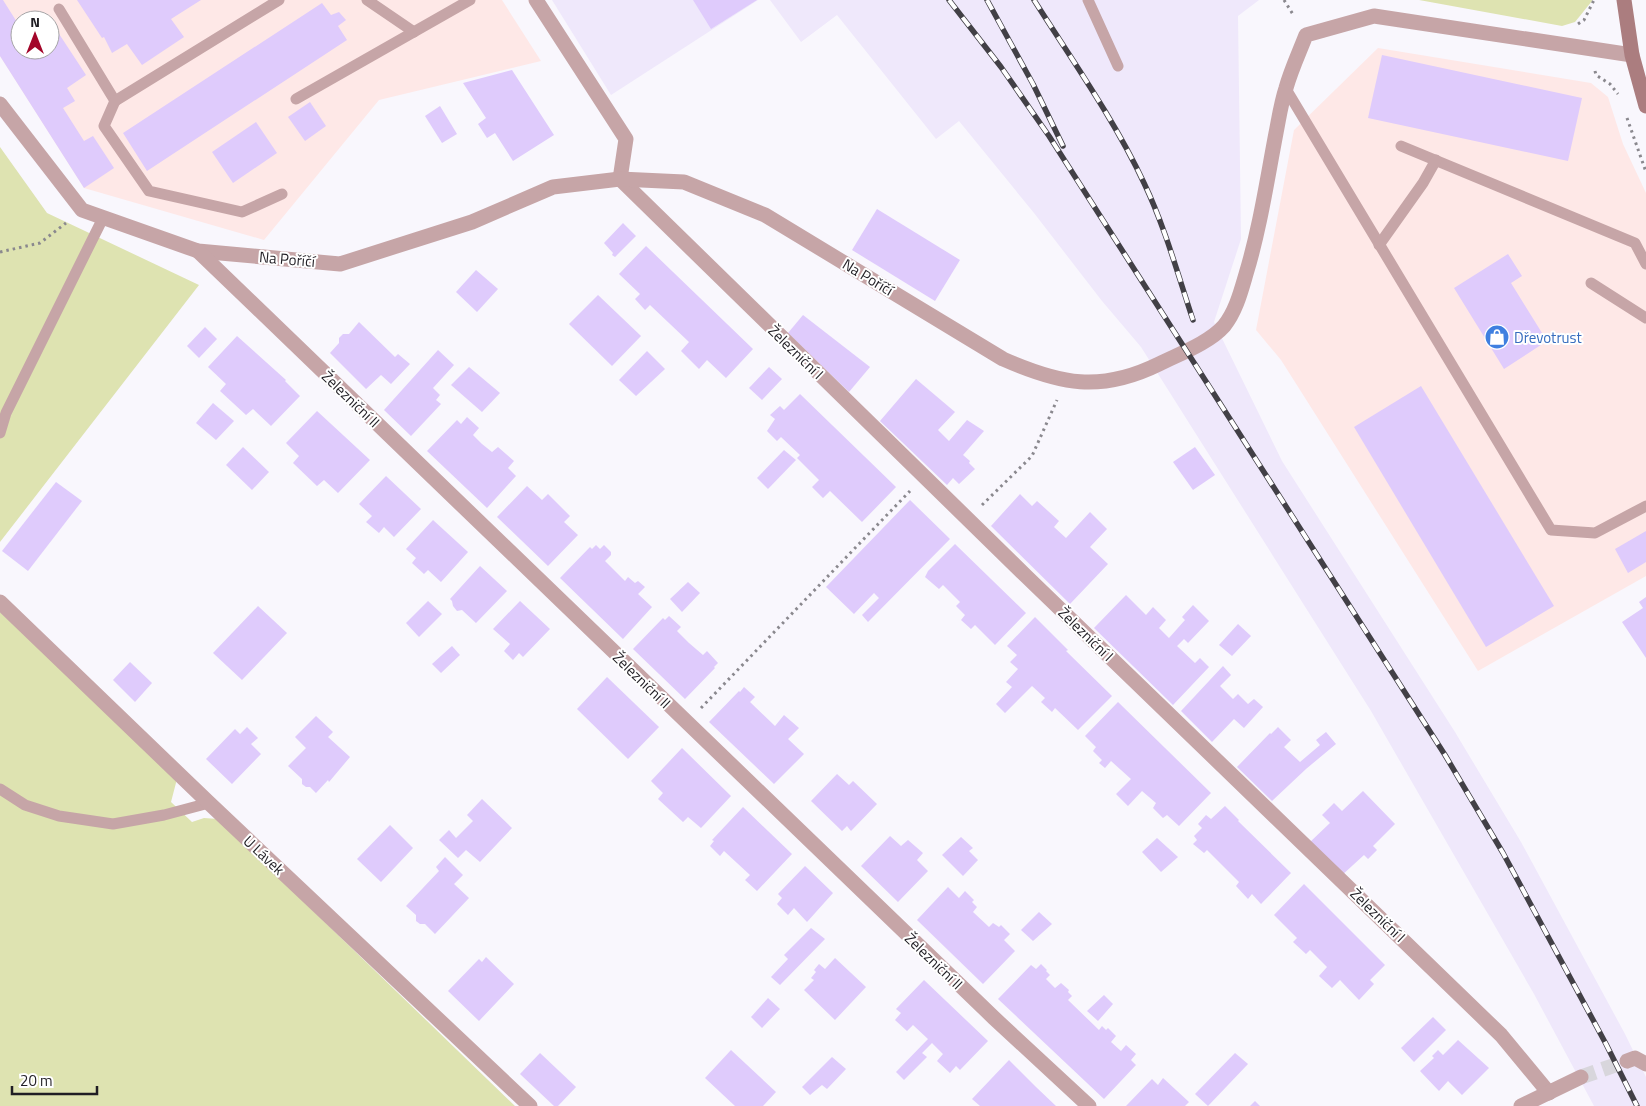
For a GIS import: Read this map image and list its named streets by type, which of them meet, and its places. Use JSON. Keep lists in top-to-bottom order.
{
  "streets": {
    "street": [
      "Na Poříčí",
      "Železniční I",
      "Železniční II",
      "U Lávek"
    ]
  },
  "crossings": [
    ["Na Poříčí", "Železniční I"],
    ["Na Poříčí", "Železniční II"]
  ],
  "places": {
    "shop": ["Dřevotrust"]
  },
  "scale_bar": "20 m",
  "north": "top"
}
